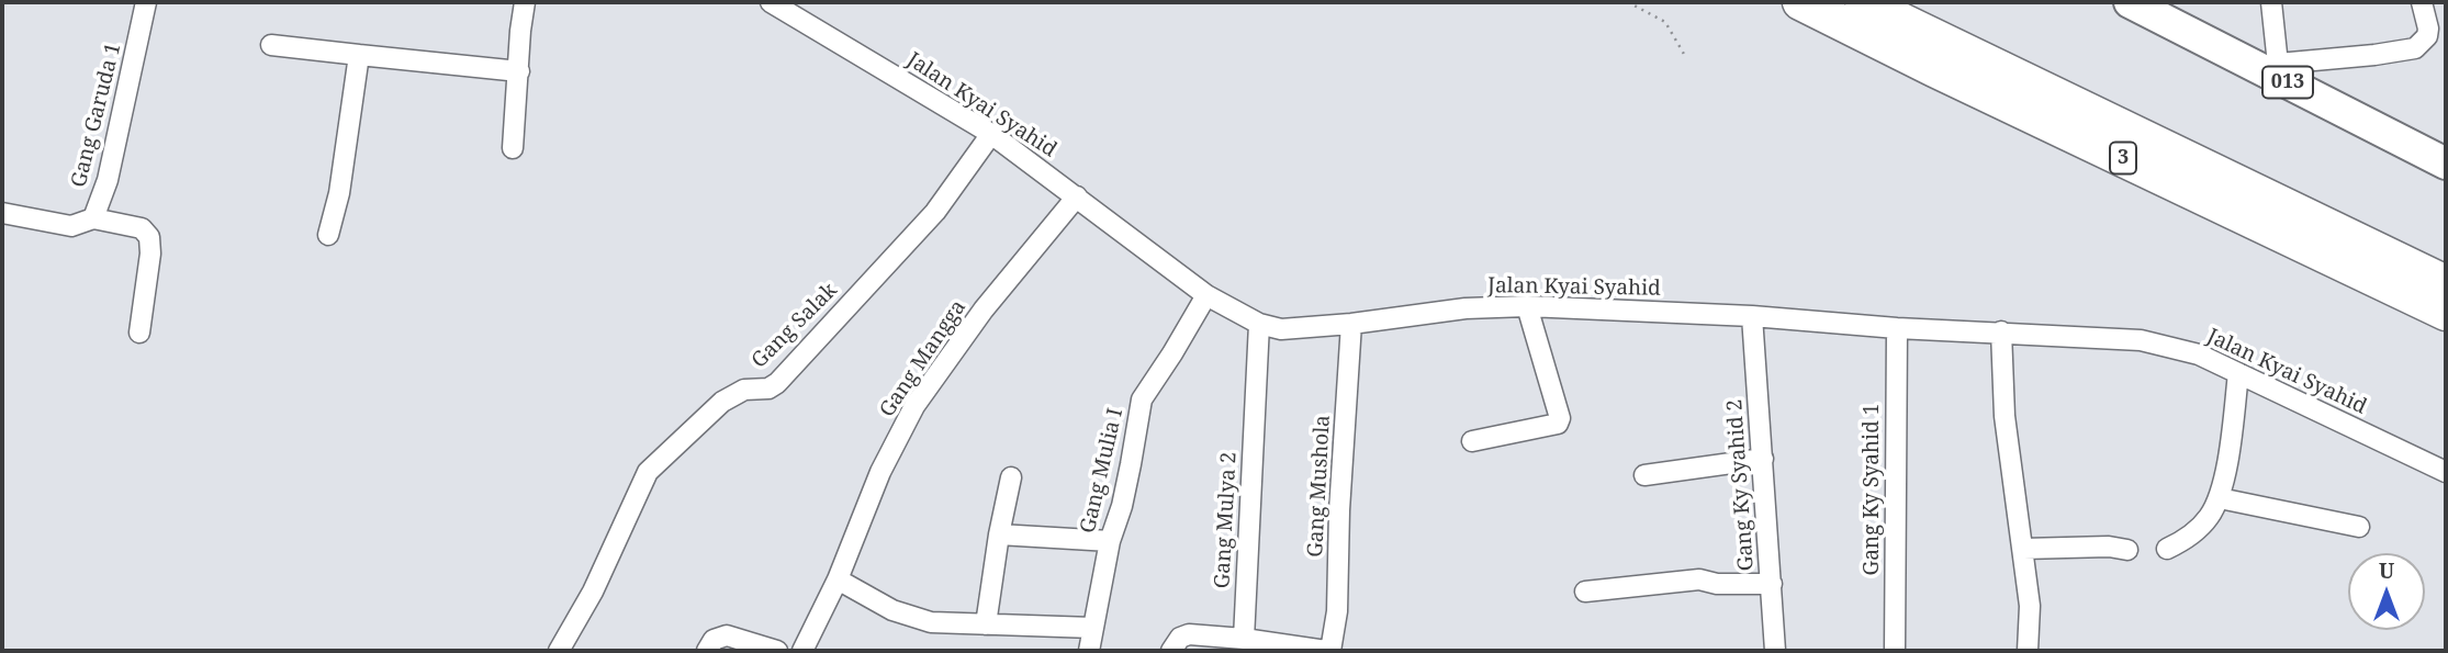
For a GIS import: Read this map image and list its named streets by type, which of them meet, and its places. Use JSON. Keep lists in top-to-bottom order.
{
  "streets": {
    "highway": ["3"],
    "main road": ["013"],
    "street": [
      "Jalan Kyai Syahid",
      "Gang Garuda 1",
      "Gang Salak",
      "Gang Mangga",
      "Gang Mulia I",
      "Gang Ky Syahid 2",
      "Gang Mushola",
      "Gang Ky Syahid 1",
      "Gang Mulya 2"
    ]
  },
  "crossings": [
    ["Jalan Kyai Syahid", "Gang Salak"],
    ["Jalan Kyai Syahid", "Gang Mangga"],
    ["Jalan Kyai Syahid", "Gang Mulia I"],
    ["Jalan Kyai Syahid", "Gang Ky Syahid 2"],
    ["Jalan Kyai Syahid", "Gang Mushola"],
    ["Jalan Kyai Syahid", "Gang Ky Syahid 1"],
    ["Jalan Kyai Syahid", "Gang Mulya 2"],
    ["Gang Mushola", "Gang Mulya 2"]
  ],
  "north": "top"
}
